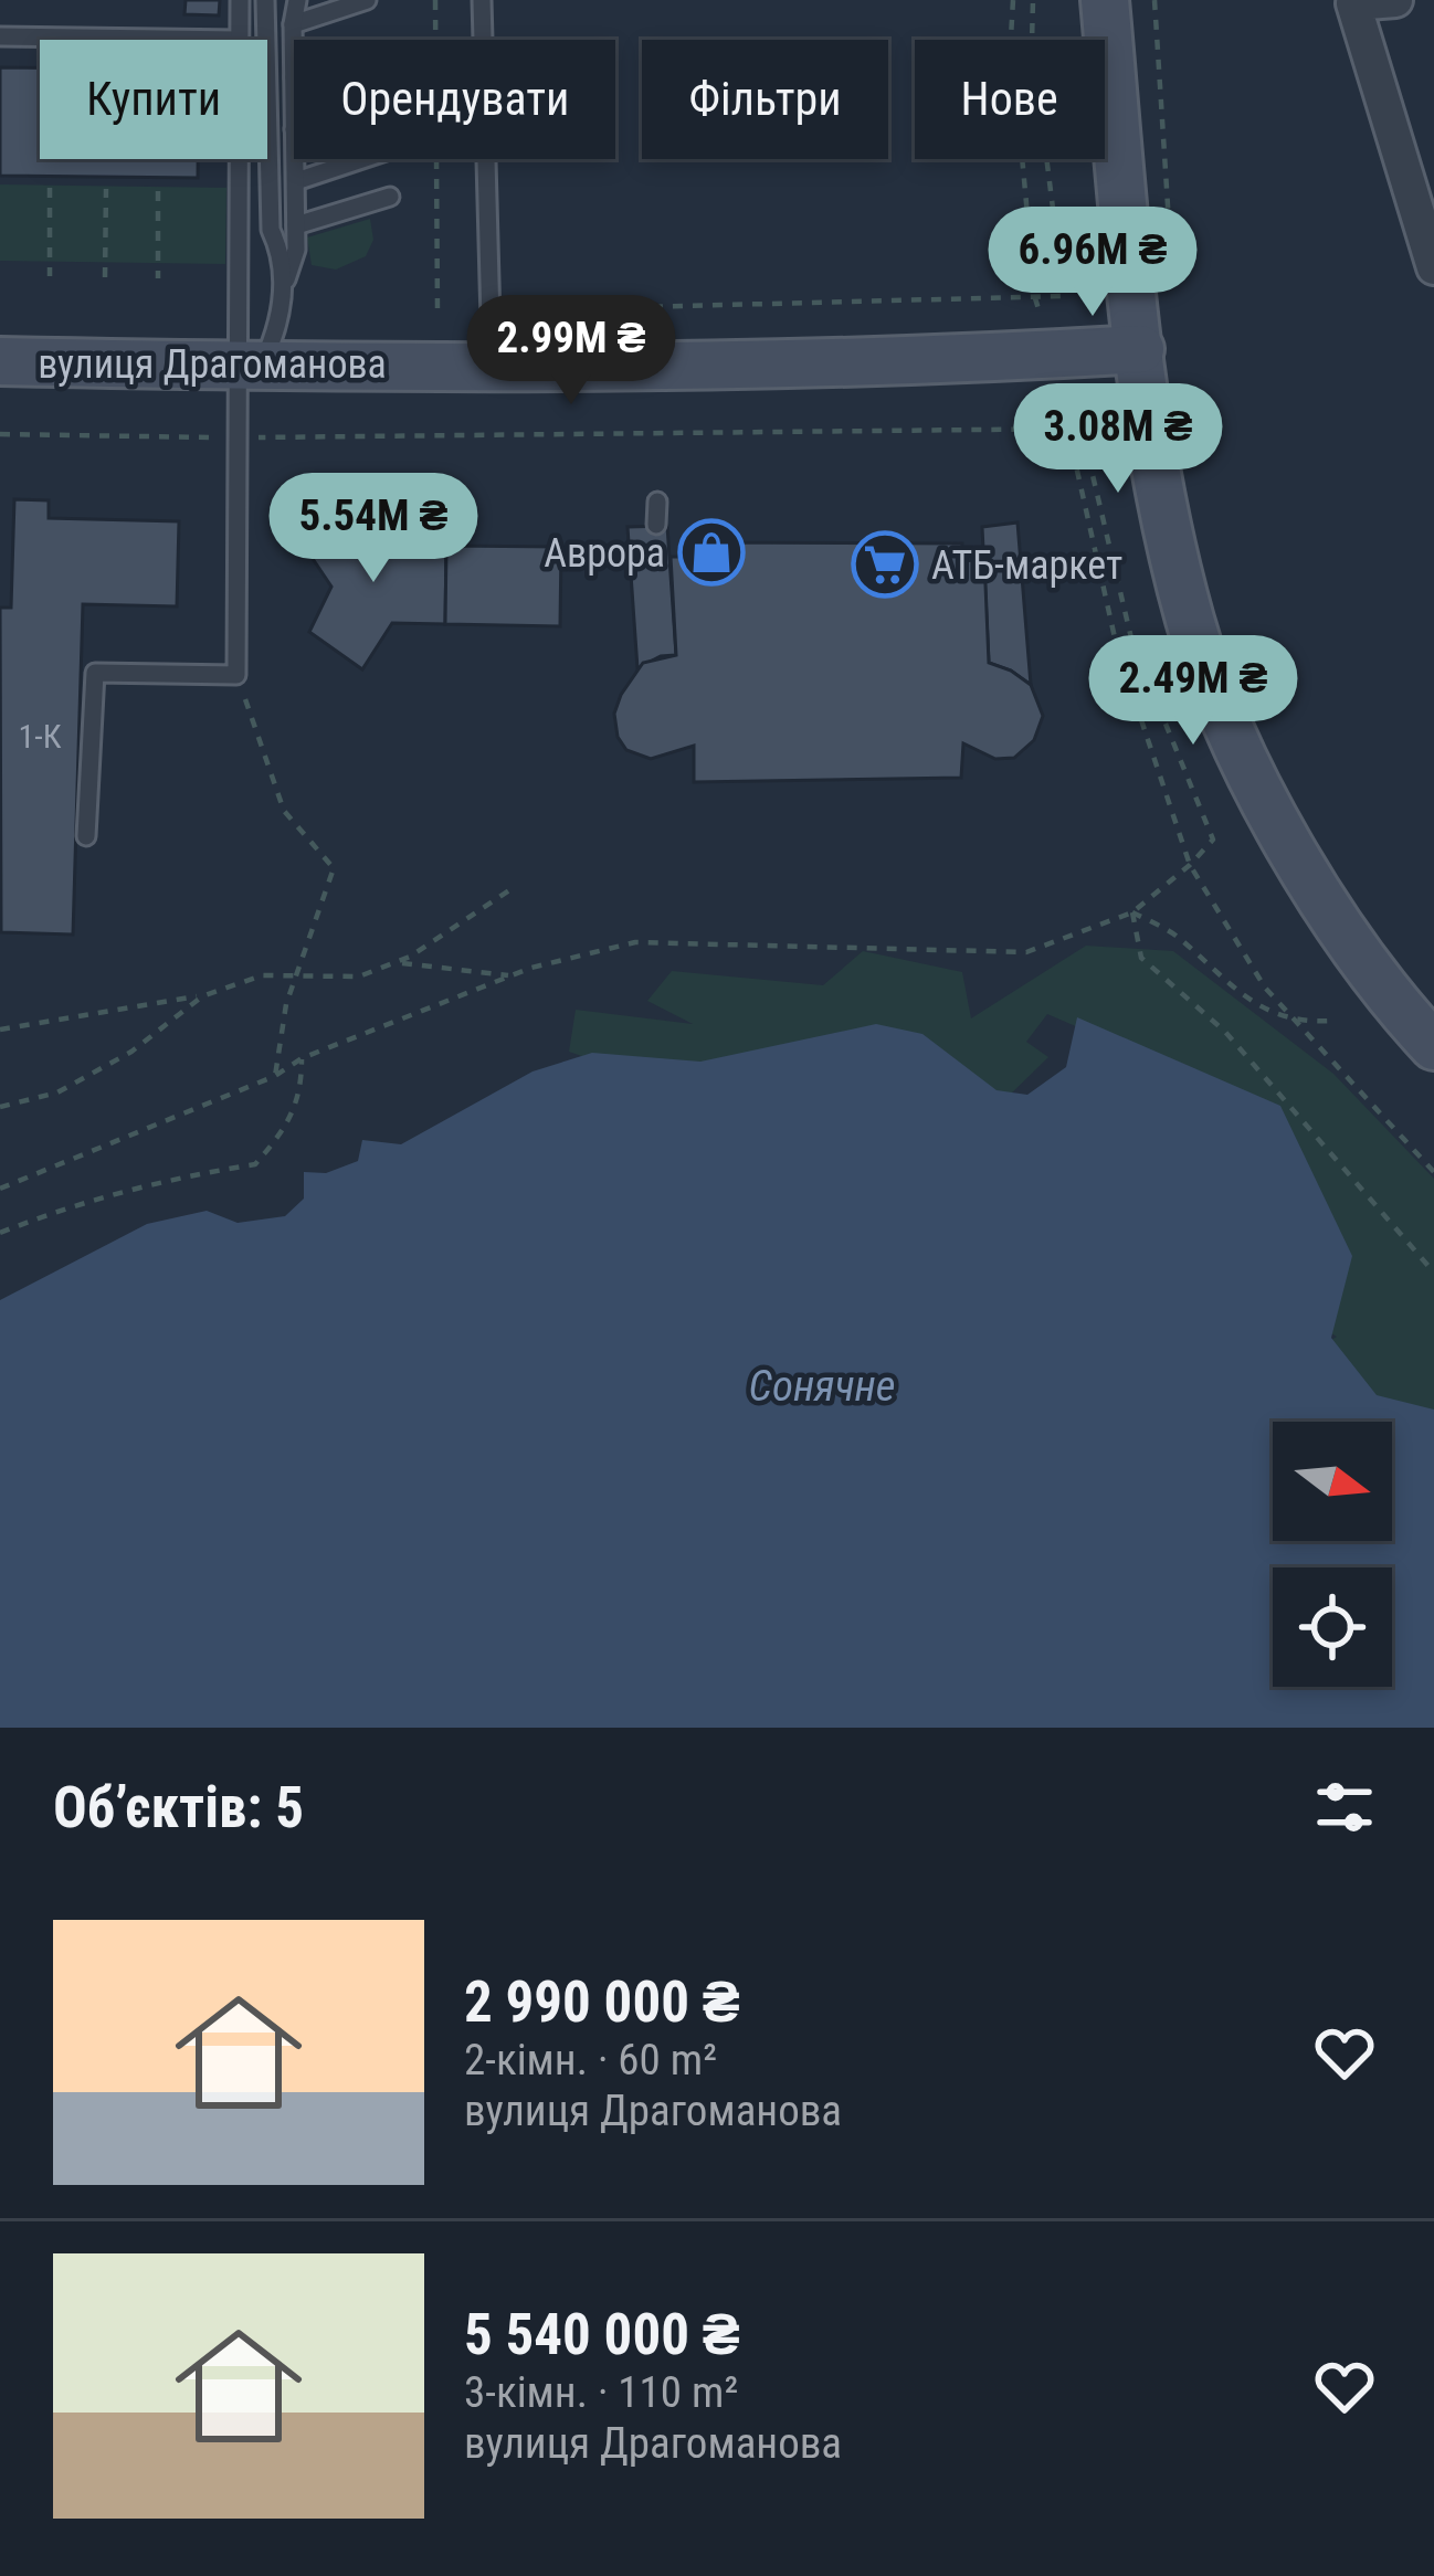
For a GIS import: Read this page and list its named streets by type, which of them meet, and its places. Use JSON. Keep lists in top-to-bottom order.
{
  "streets": {
    "street": ["вулиця Драгоманова"]
  },
  "water": ["Сонячне"],
  "places": {
    "shop": ["Аврора"],
    "supermarket": ["АТБ-маркет"]
  },
  "house_numbers": ["1-К"],
  "north": "right",
  "page": {
    "chip": [
      "Купити",
      "Орендувати",
      "Фільтри",
      "Нове"
    ],
    "price": [
      "6.96M ₴",
      "2.99M ₴",
      "3.08M ₴",
      "5.54M ₴",
      "2.49M ₴"
    ],
    "heading": "Об’єктів: 5",
    "list": [
      {
        "name": "2 990 000 ₴",
        "note": "2-кімн. · 60 m² · вулиця Драгоманова"
      },
      {
        "name": "5 540 000 ₴",
        "note": "3-кімн. · 110 m² · вулиця Драгоманова"
      }
    ]
  }
}
